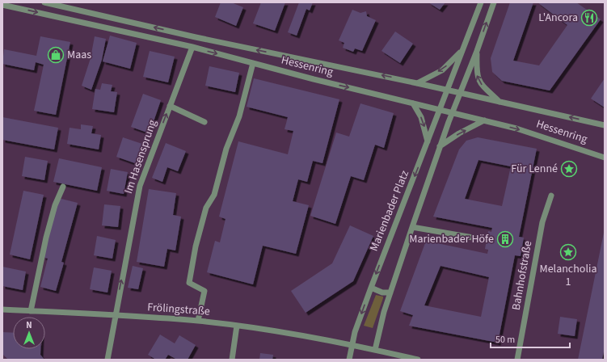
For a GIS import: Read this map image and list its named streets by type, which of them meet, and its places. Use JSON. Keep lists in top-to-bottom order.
{
  "streets": {
    "street": [
      "Hessenring",
      "Im Hasensprung",
      "Marienbader Platz",
      "Bahnhofstraße",
      "Frölingstraße"
    ]
  },
  "crossings": [
    ["Hessenring", "Im Hasensprung"],
    ["Hessenring", "Marienbader Platz"],
    ["Im Hasensprung", "Frölingstraße"],
    ["Marienbader Platz", "Frölingstraße"]
  ],
  "one_way": ["Im Hasensprung"],
  "places": {
    "restaurant": ["L'Ancora"],
    "shop": ["Maas"],
    "place": ["Für Lenné", "Melancholia 1"],
    "building": ["Marienbader Höfe"]
  },
  "scale_bar": "50 m",
  "north": "top"
}
